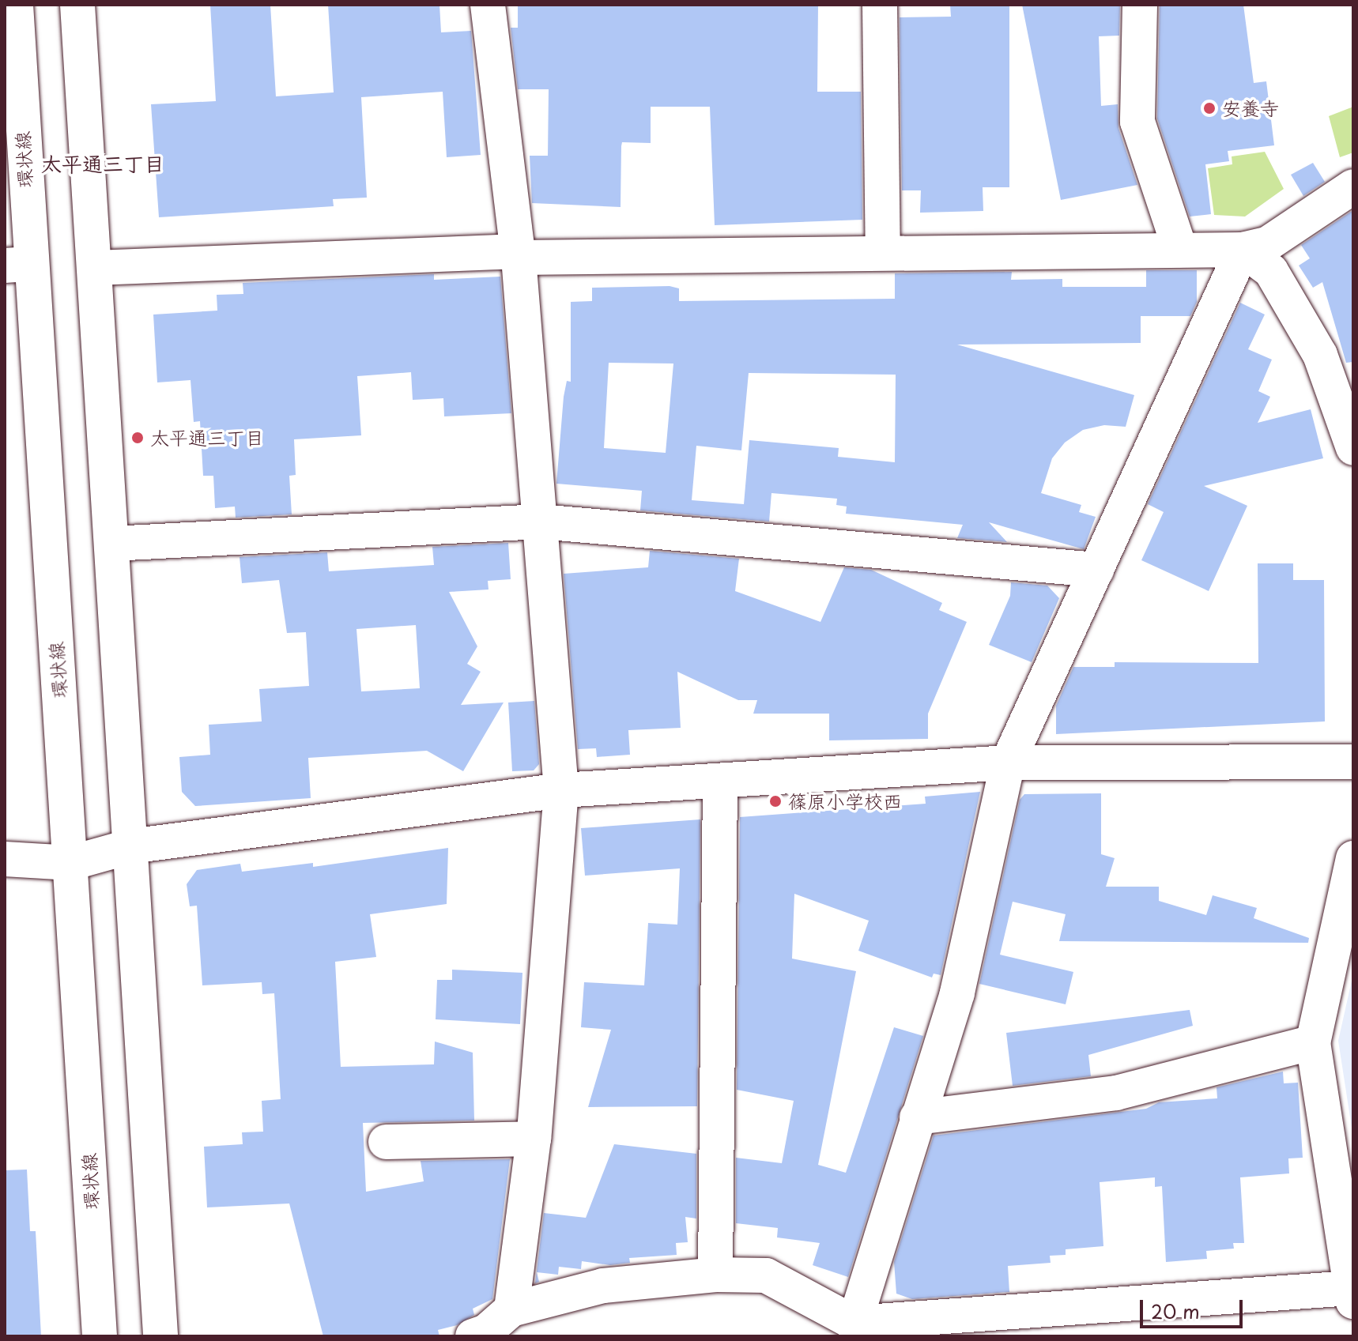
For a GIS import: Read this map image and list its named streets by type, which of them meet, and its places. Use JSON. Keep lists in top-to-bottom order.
{
  "streets": {
    "street": ["環状線"]
  },
  "districts": ["太平通三丁目"],
  "places": ["安養寺", "太平通三丁目", "篠原小学校西"],
  "scale_bar": "20 m"
}
